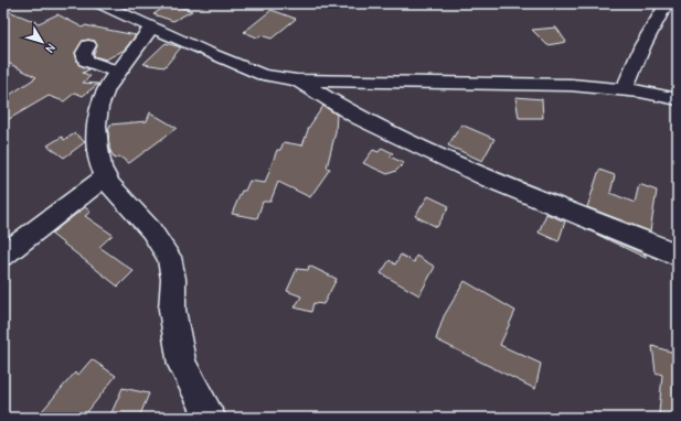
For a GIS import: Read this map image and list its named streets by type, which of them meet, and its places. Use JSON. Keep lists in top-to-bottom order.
{
  "north": "bottom right"
}
